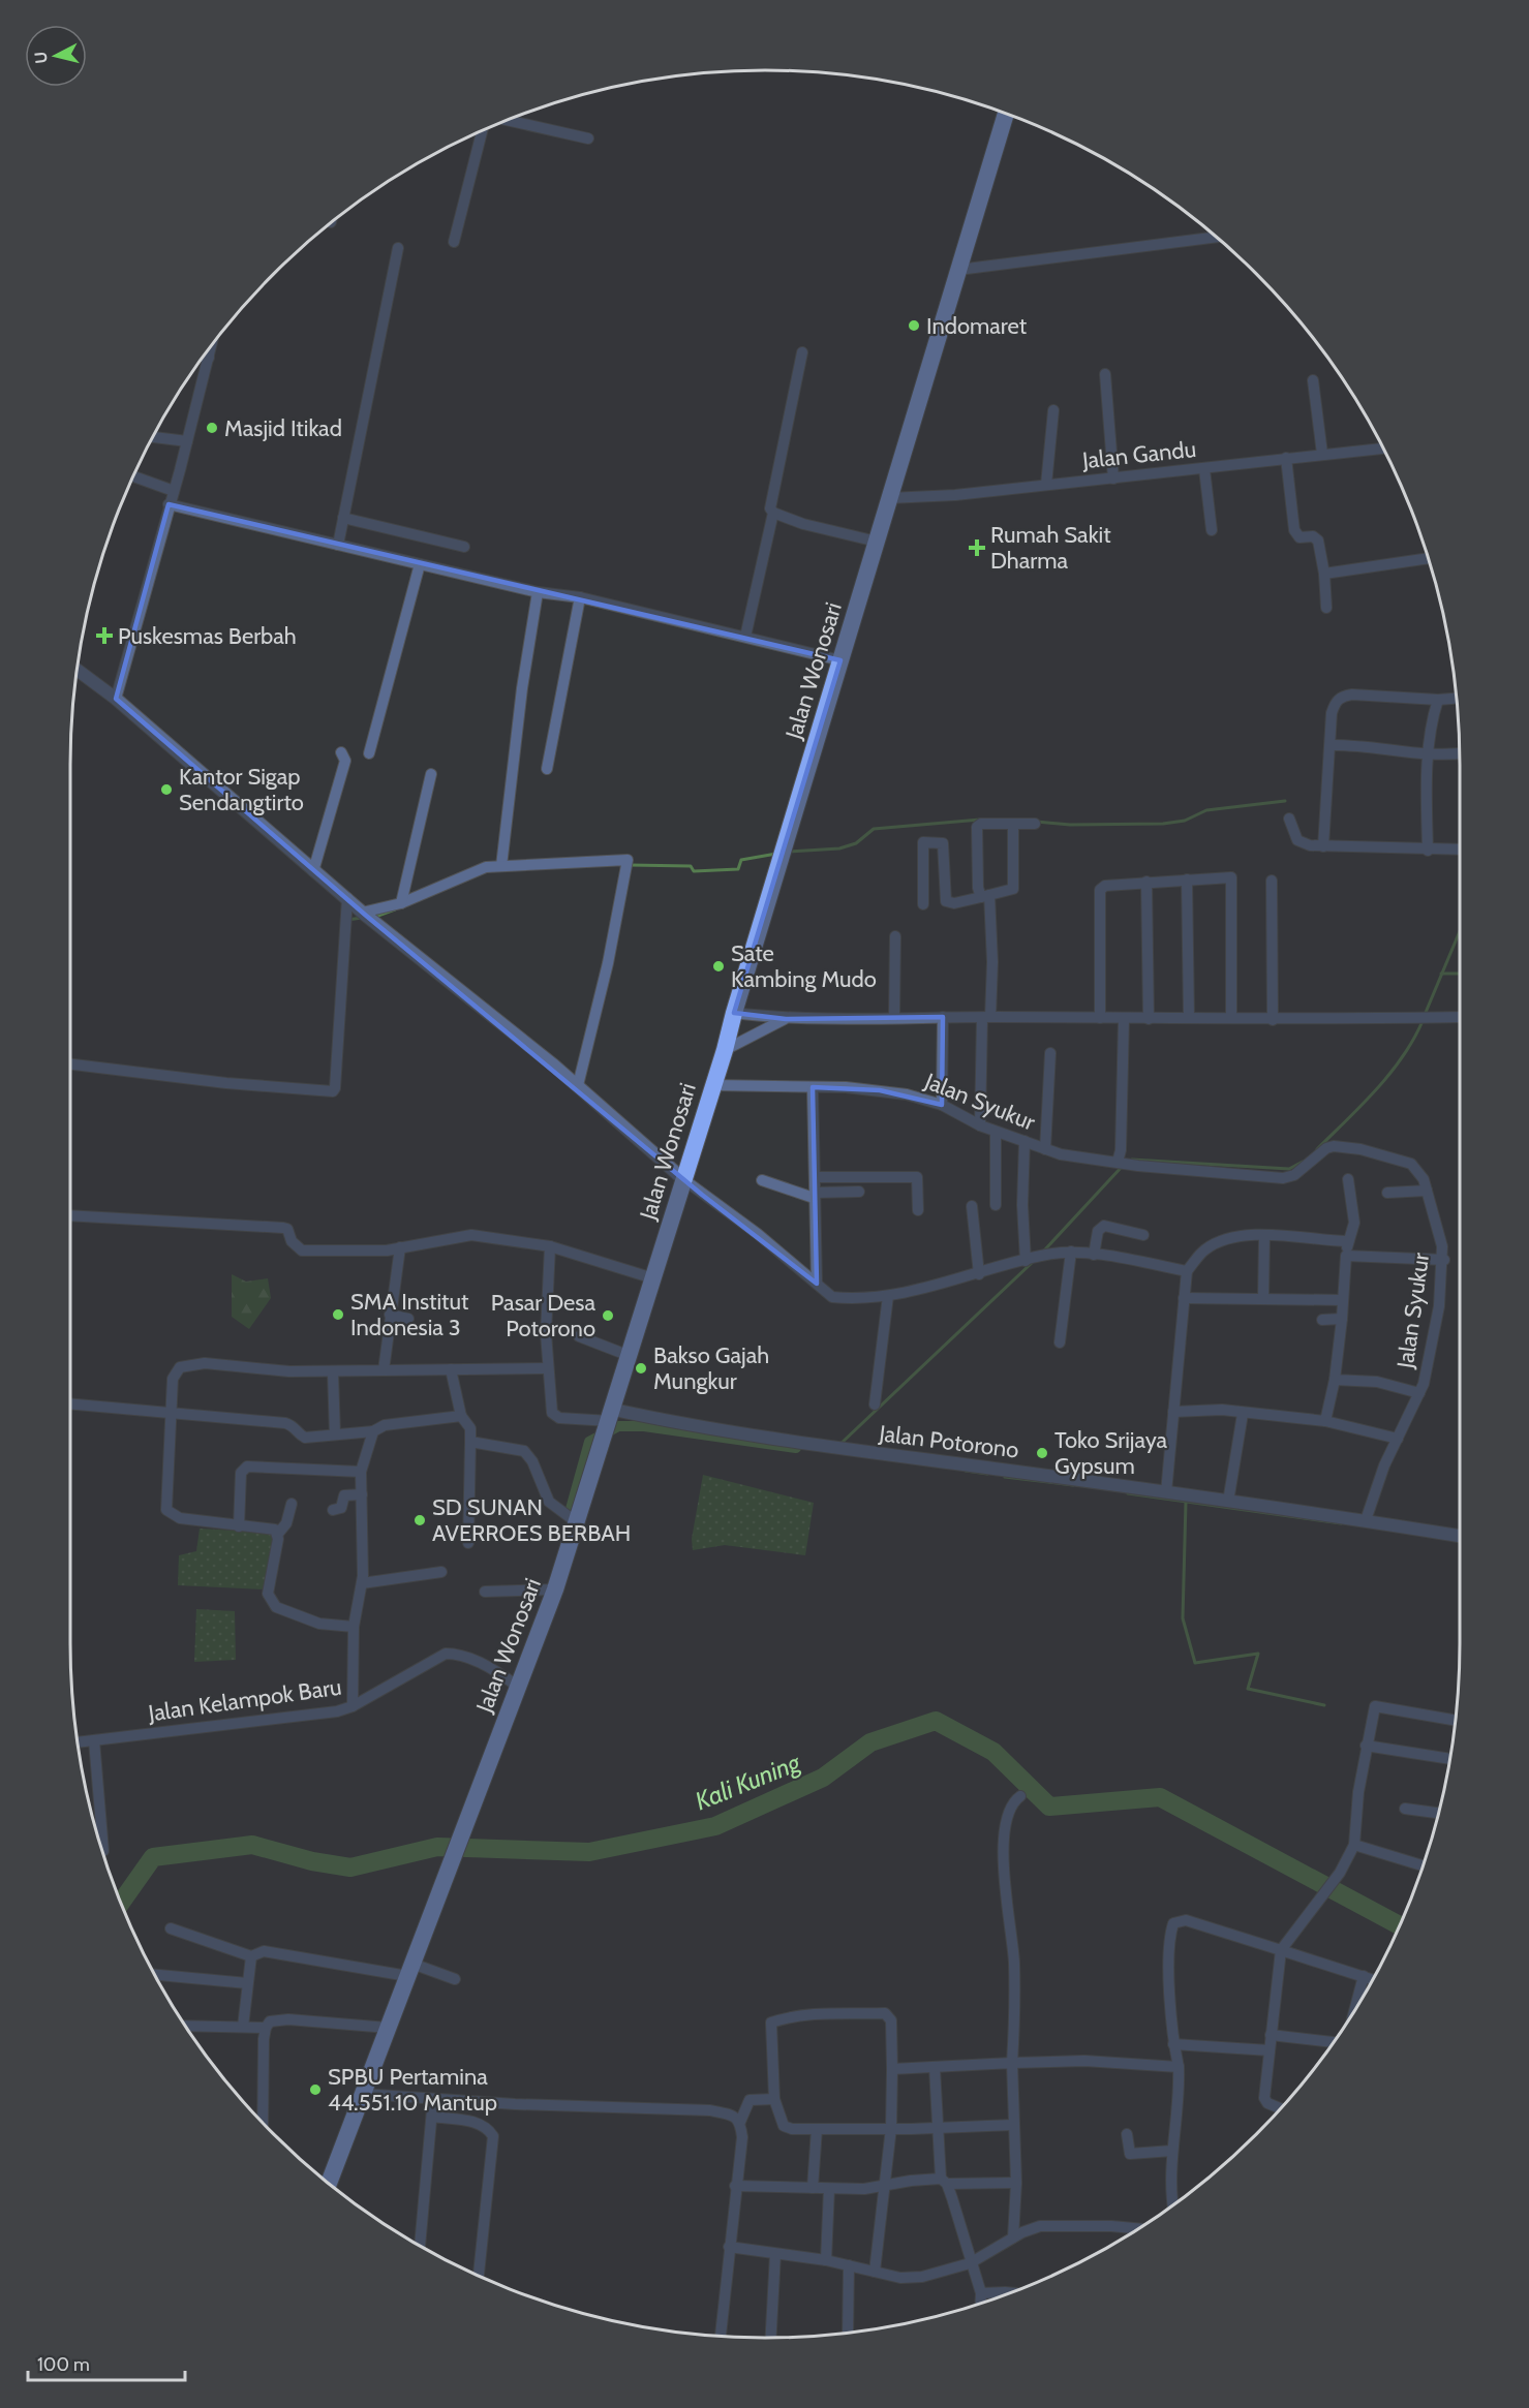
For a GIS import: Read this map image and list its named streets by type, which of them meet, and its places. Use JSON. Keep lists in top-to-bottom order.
{
  "streets": {
    "highway": ["Jalan Wonosari"],
    "street": [
      "Jalan Gandu",
      "Jalan Syukur",
      "Jalan Potorono",
      "Jalan Kelampok Baru"
    ]
  },
  "crossings": [
    ["Jalan Gandu", "Jalan Wonosari"],
    ["Jalan Wonosari", "Jalan Syukur"],
    ["Jalan Wonosari", "Jalan Potorono"],
    ["Jalan Wonosari", "Jalan Kelampok Baru"],
    ["Jalan Syukur", "Jalan Potorono"]
  ],
  "water": ["Kali Kuning"],
  "places": {
    "other": [
      "Indomaret",
      "Masjid Itikad",
      "Kantor Sigap Sendangtirto",
      "Sate Kambing Mudo",
      "SMA Institut Indonesia 3",
      "Pasar Desa Potorono",
      "Bakso Gajah Mungkur",
      "Toko Srijaya Gypsum",
      "SD SUNAN AVERROES BERBAH",
      "SPBU Pertamina 44.551.10 Mantup"
    ],
    "health": ["Rumah Sakit Dharma", "Puskesmas Berbah"]
  },
  "scale_bar": "100 m",
  "north": "left"
}
